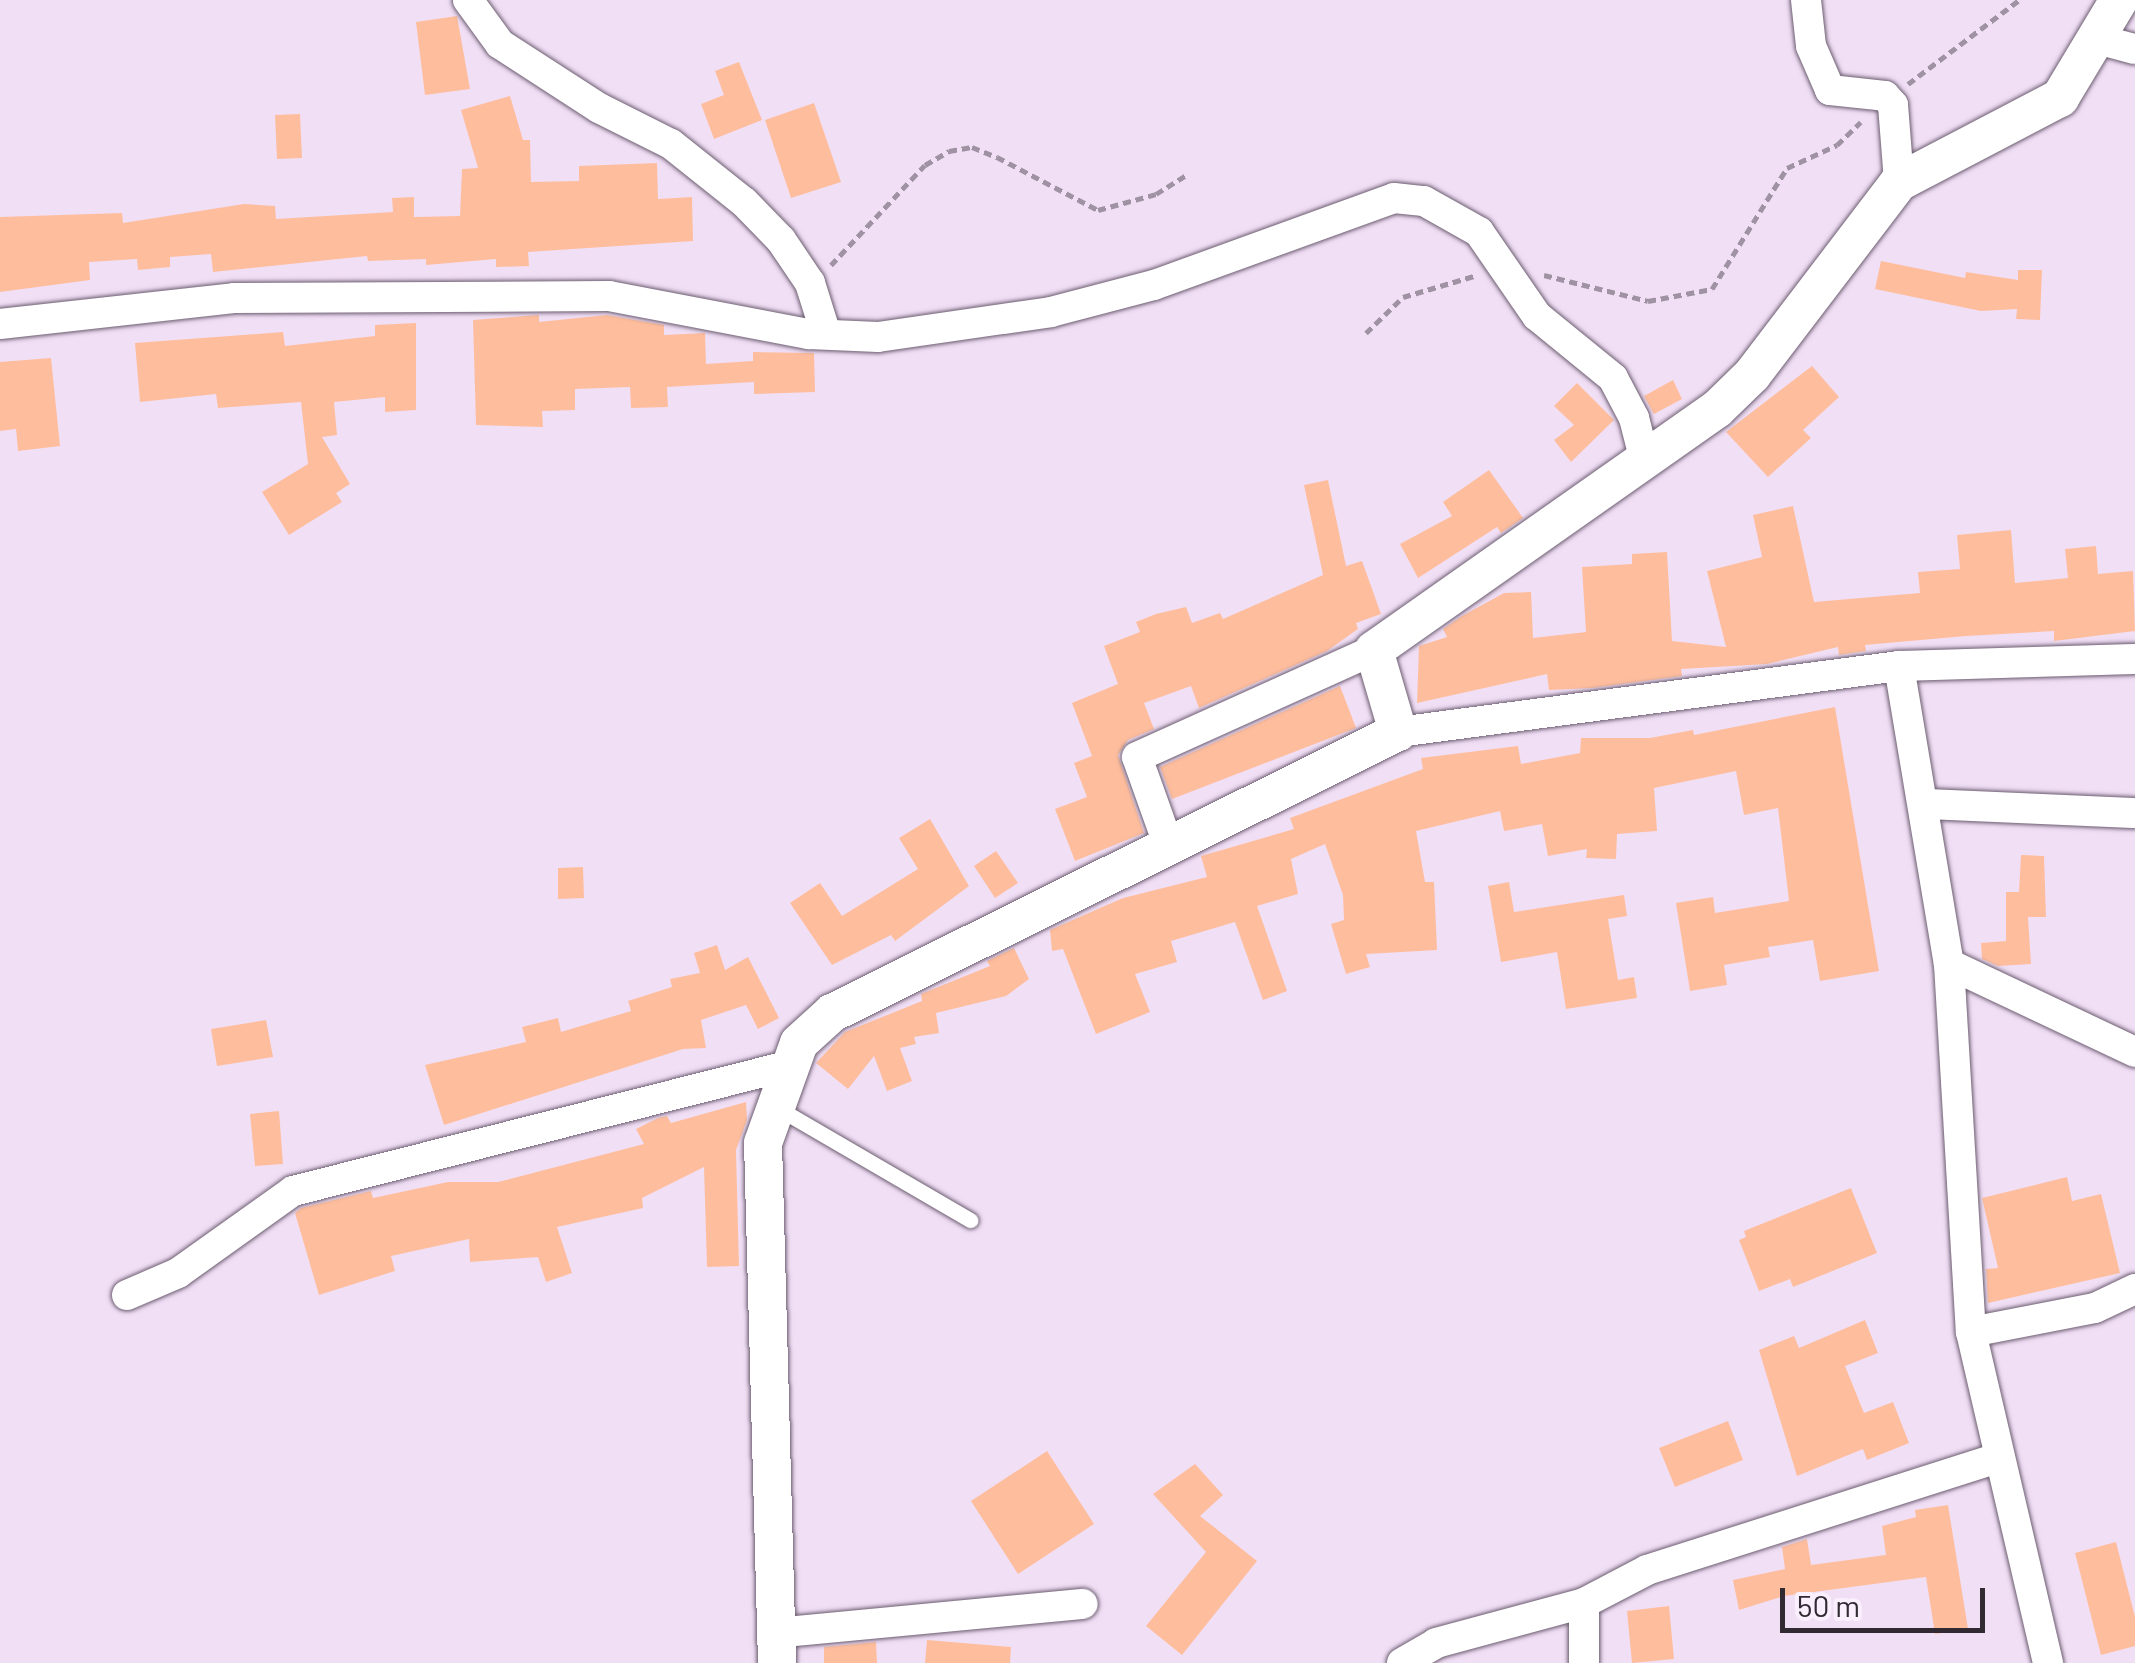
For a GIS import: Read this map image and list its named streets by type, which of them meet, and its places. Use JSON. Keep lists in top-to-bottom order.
{
  "scale_bar": "50 m"
}
